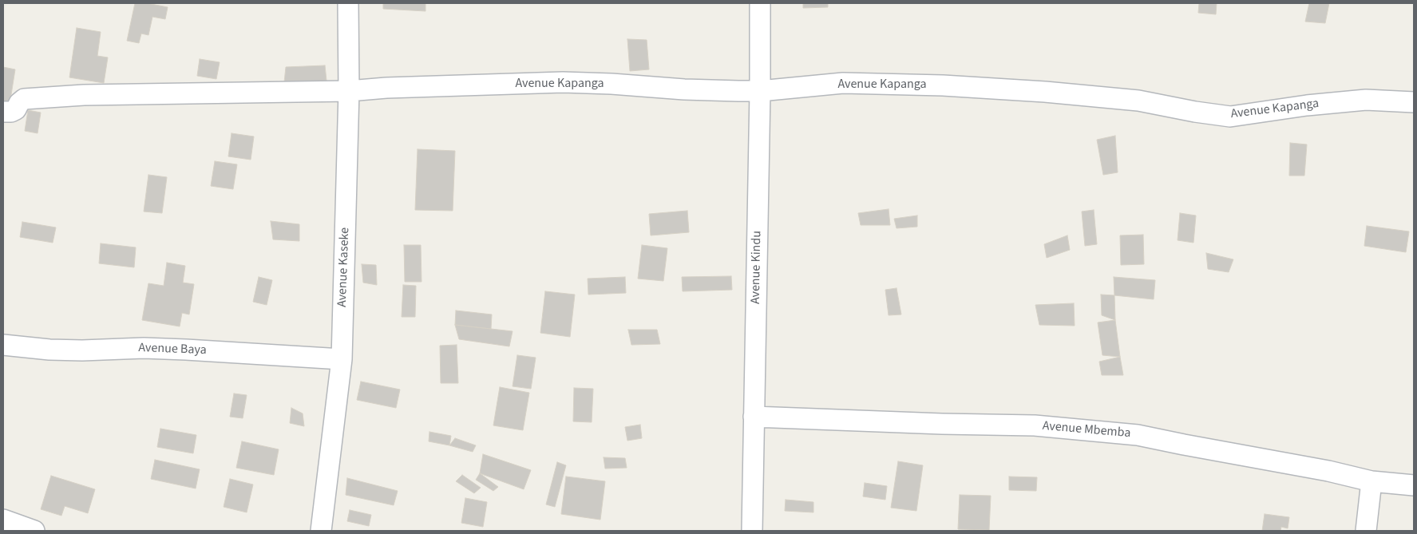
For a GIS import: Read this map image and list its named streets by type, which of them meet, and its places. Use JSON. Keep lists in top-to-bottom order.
{
  "streets": {
    "street": [
      "Avenue Kapanga",
      "Avenue Kaseke",
      "Avenue Kindu",
      "Avenue Baya",
      "Avenue Mbemba"
    ]
  },
  "crossings": [
    ["Avenue Kapanga", "Avenue Kaseke"],
    ["Avenue Kapanga", "Avenue Kindu"],
    ["Avenue Kaseke", "Avenue Baya"],
    ["Avenue Kindu", "Avenue Mbemba"]
  ]
}
